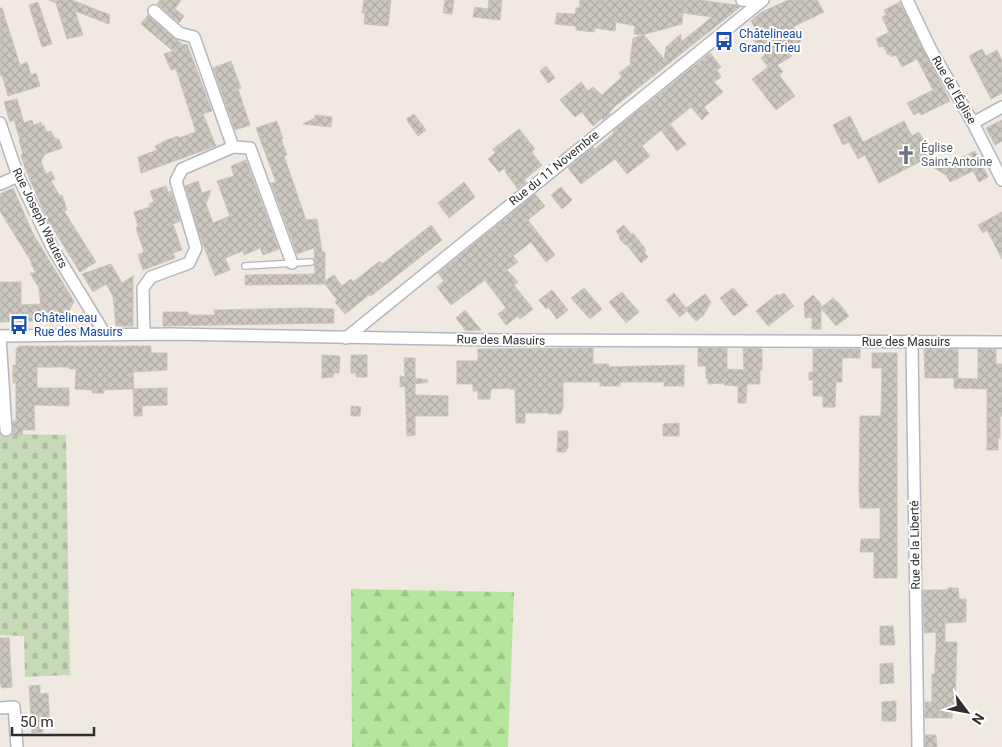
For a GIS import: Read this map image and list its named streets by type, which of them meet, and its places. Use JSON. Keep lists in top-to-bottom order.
{
  "streets": {
    "street": [
      "Rue de l'Église",
      "Rue du 11 Novembre",
      "Rue Joseph Wauters",
      "Rue des Masuirs",
      "Rue de la Liberté"
    ]
  },
  "crossings": [
    ["Rue du 11 Novembre", "Rue des Masuirs"],
    ["Rue Joseph Wauters", "Rue des Masuirs"],
    ["Rue des Masuirs", "Rue de la Liberté"]
  ],
  "places": {
    "bus stop": ["Châtelineau Grand Trieu", "Châtelineau Rue des Masuirs"],
    "church": ["Église Saint-Antoine"]
  },
  "scale_bar": "50 m",
  "north": "bottom right"
}
